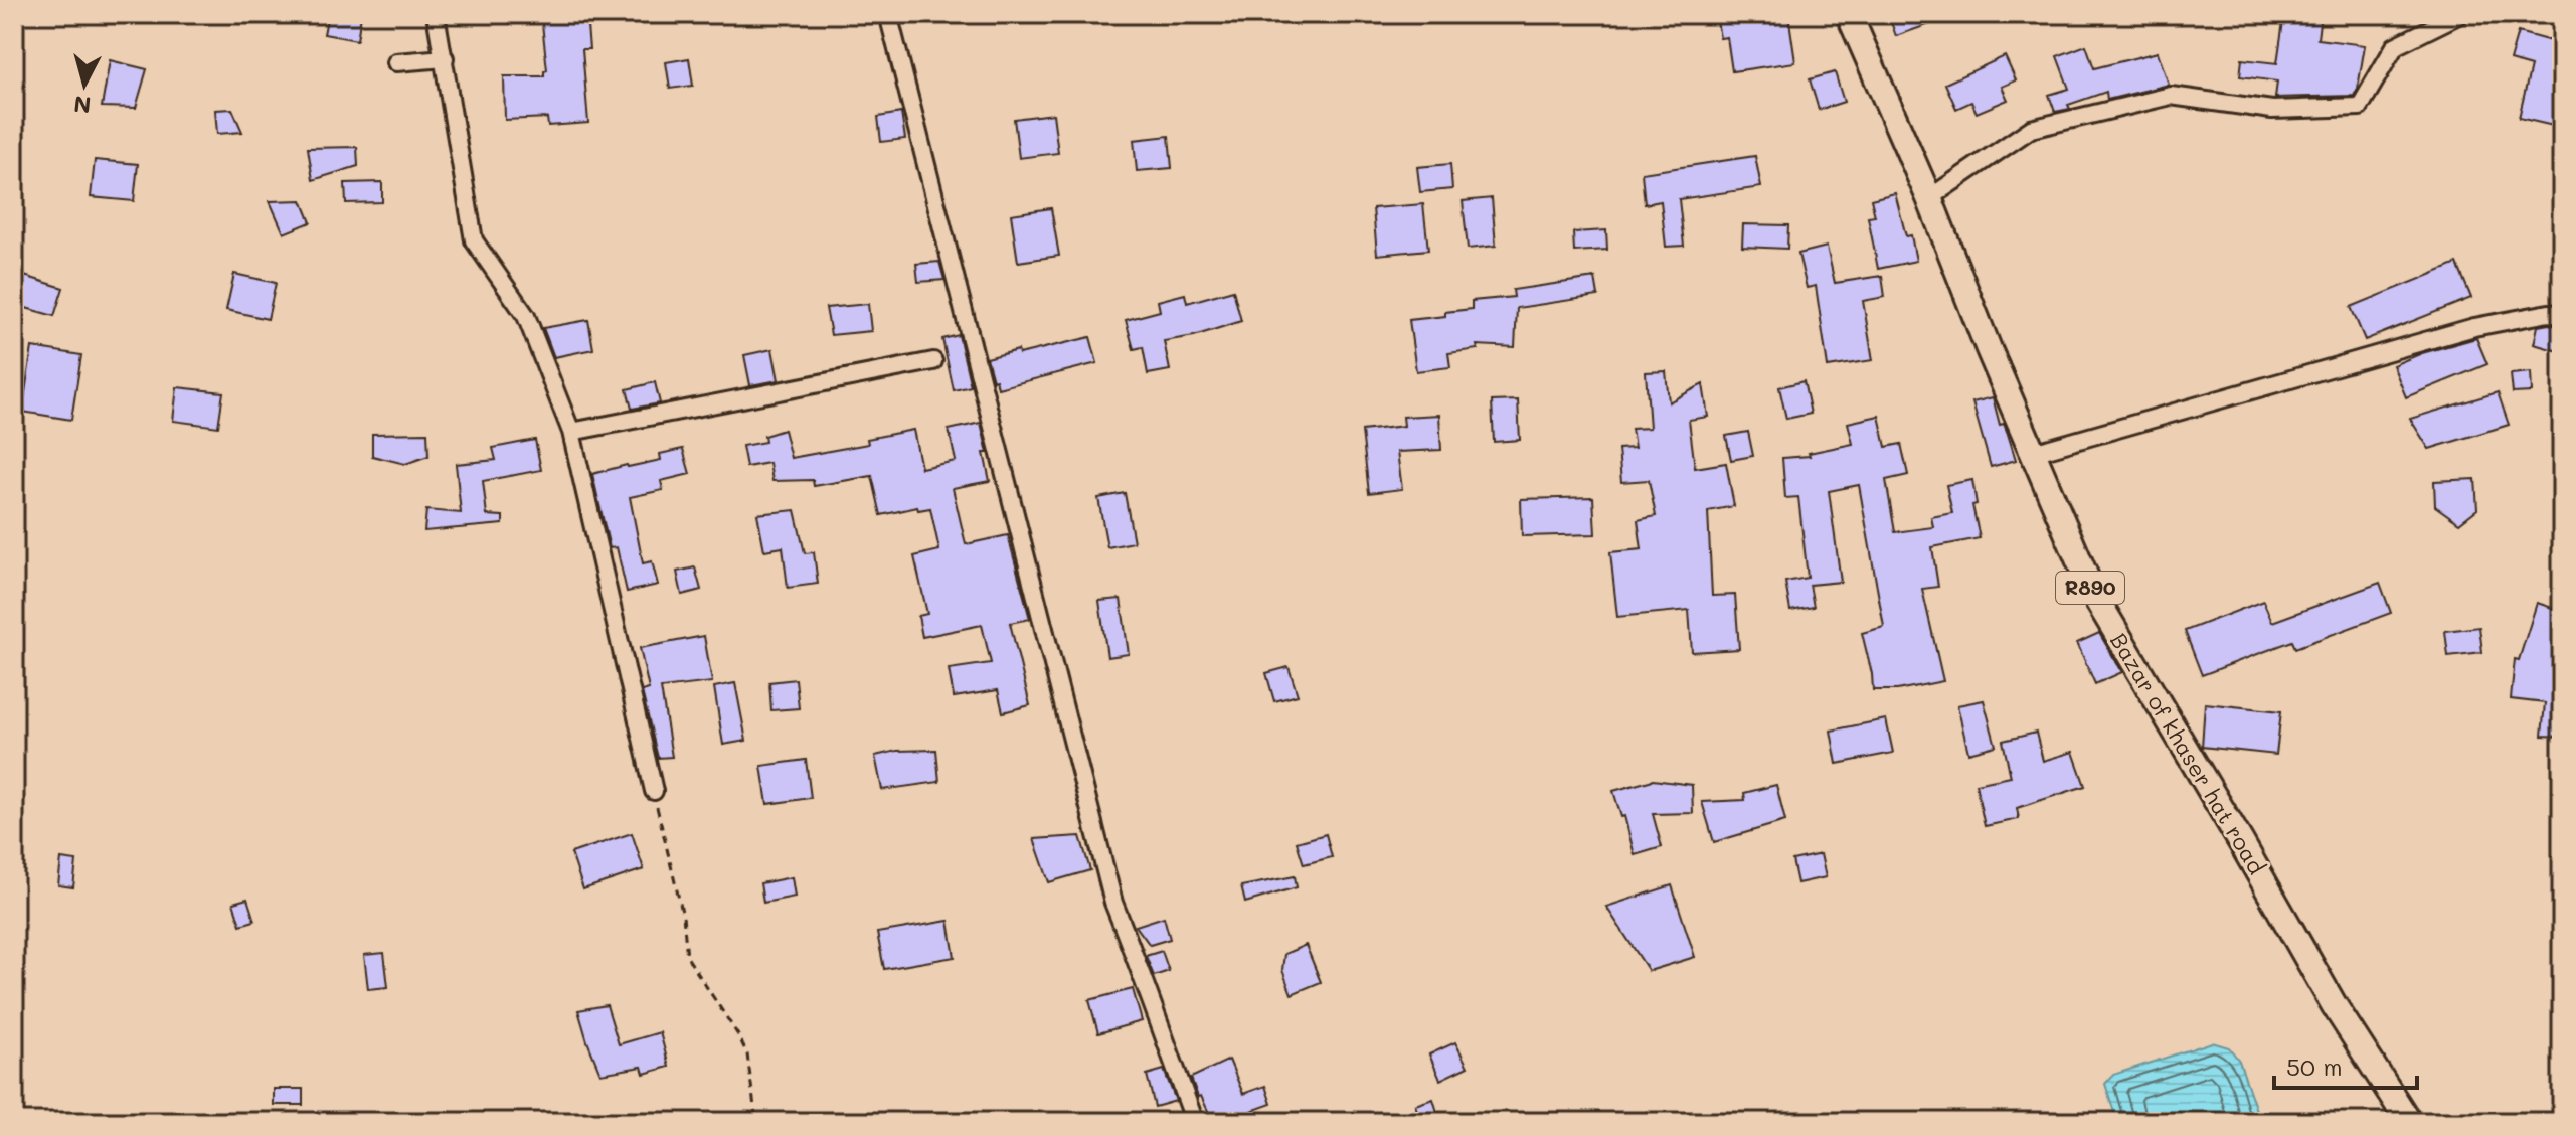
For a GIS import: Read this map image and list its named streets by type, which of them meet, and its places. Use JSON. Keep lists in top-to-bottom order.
{
  "streets": {
    "main road": ["R890", "Bazar of khaser hat road"]
  },
  "scale_bar": "50 m",
  "north": "bottom"
}
